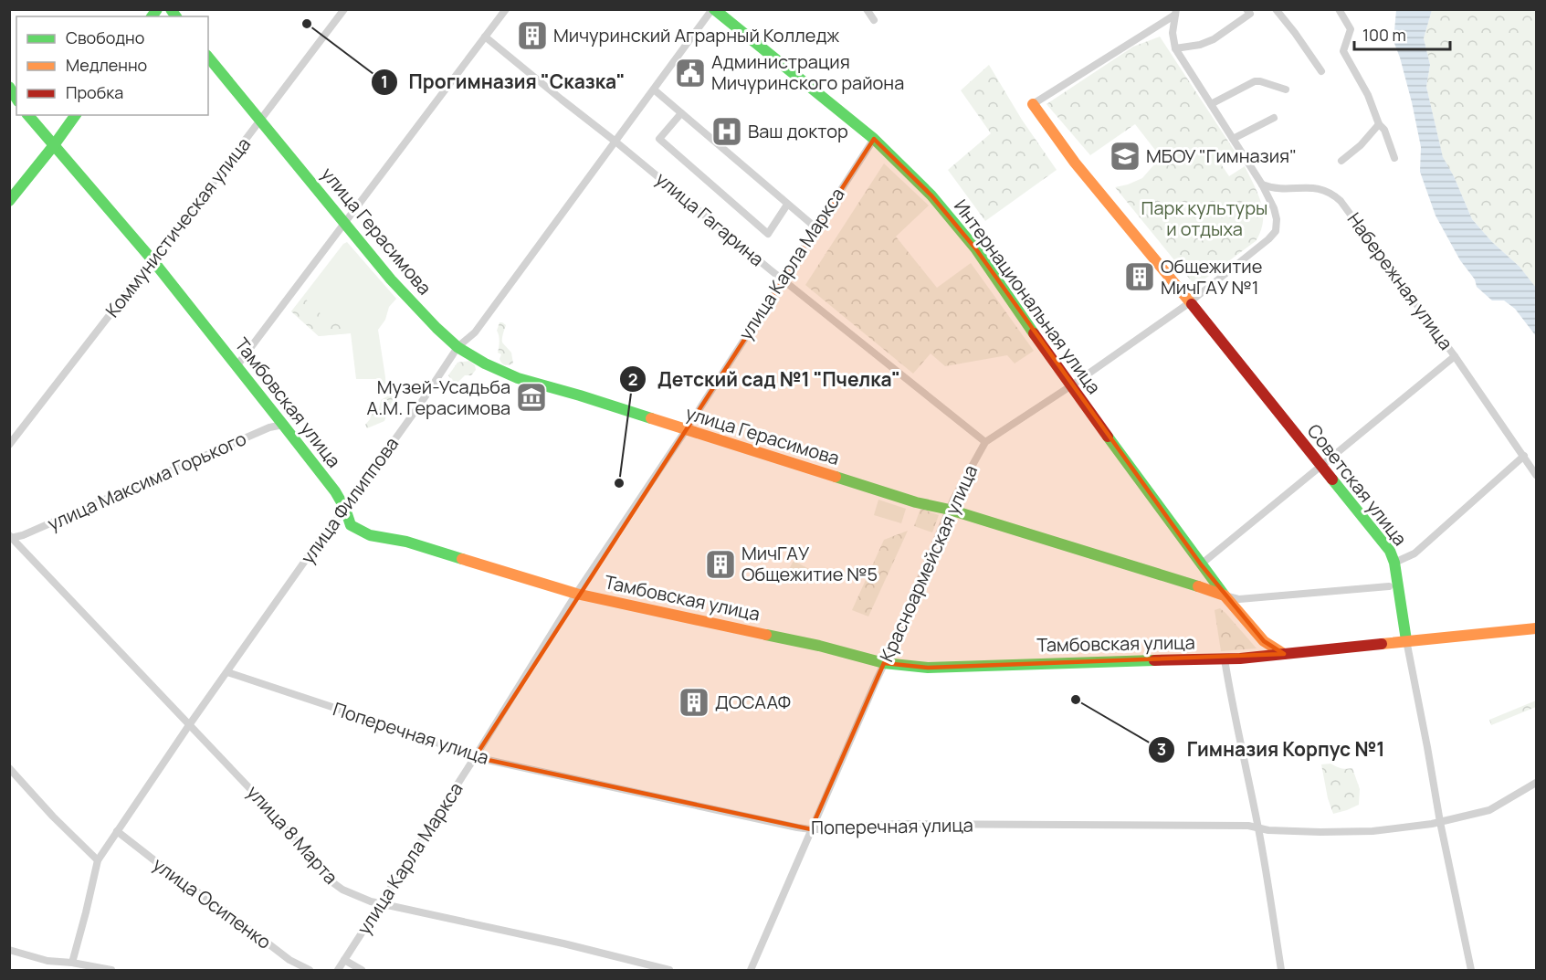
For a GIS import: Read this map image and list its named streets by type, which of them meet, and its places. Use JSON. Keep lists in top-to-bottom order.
{
  "streets": {
    "main road": [
      "улица Герасимова",
      "Интернациональная улица",
      "Тамбовская улица",
      "Советская улица"
    ],
    "street": [
      "улица Гагарина",
      "Коммунистическая улица",
      "улица Карла Маркса",
      "Набережная улица",
      "улица Максима Горького",
      "улица Филиппова",
      "Красноармейская улица",
      "Поперечная улица",
      "улица 8 Марта",
      "улица Осипенко"
    ]
  },
  "crossings": [
    ["улица Гагарина", "улица Карла Маркса"],
    ["улица Гагарина", "улица Филиппова"],
    ["улица Гагарина", "Красноармейская улица"],
    ["Коммунистическая улица", "улица Герасимова"],
    ["Коммунистическая улица", "Тамбовская улица"],
    ["улица Герасимова", "улица Карла Маркса"],
    ["улица Герасимова", "Интернациональная улица"],
    ["улица Герасимова", "Тамбовская улица"],
    ["улица Герасимова", "улица Филиппова"],
    ["улица Герасимова", "Красноармейская улица"],
    ["улица Карла Маркса", "Интернациональная улица"],
    ["улица Карла Маркса", "Тамбовская улица"],
    ["улица Карла Маркса", "Поперечная улица"],
    ["улица Карла Маркса", "улица 8 Марта"],
    ["Набережная улица", "Красноармейская улица"],
    ["Интернациональная улица", "улица Филиппова"],
    ["Интернациональная улица", "Красноармейская улица"],
    ["Тамбовская улица", "улица Максима Горького"],
    ["Тамбовская улица", "Советская улица"],
    ["Тамбовская улица", "улица Филиппова"],
    ["Тамбовская улица", "Красноармейская улица"],
    ["улица Максима Горького", "улица 8 Марта"],
    ["Советская улица", "Красноармейская улица"],
    ["Советская улица", "Поперечная улица"],
    ["улица Филиппова", "Поперечная улица"],
    ["улица Филиппова", "улица 8 Марта"],
    ["улица Филиппова", "улица Осипенко"],
    ["Красноармейская улица", "Поперечная улица"]
  ],
  "parks": ["Парк культуры и отдыха"],
  "places": {
    "other": ["Прогимназия \"Сказка\"", "Детский сад №1 \"Пчелка\"", "Гимназия Корпус №1"],
    "building": [
      "Мичуринский Аграрный Колледж",
      "Общежитие МичГАУ №1",
      "МичГАУ Общежитие №5",
      "ДОСААФ"
    ],
    "public building": ["Администрация Мичуринского района"],
    "hospital": ["Ваш доктор"],
    "school or university": ["МБОУ \"Гимназия\""],
    "museum": ["Музей-Усадьба А.М. Герасимова"]
  },
  "legend": ["Свободно", "Медленно", "Пробка"],
  "scale_bar": "100 m"
}
